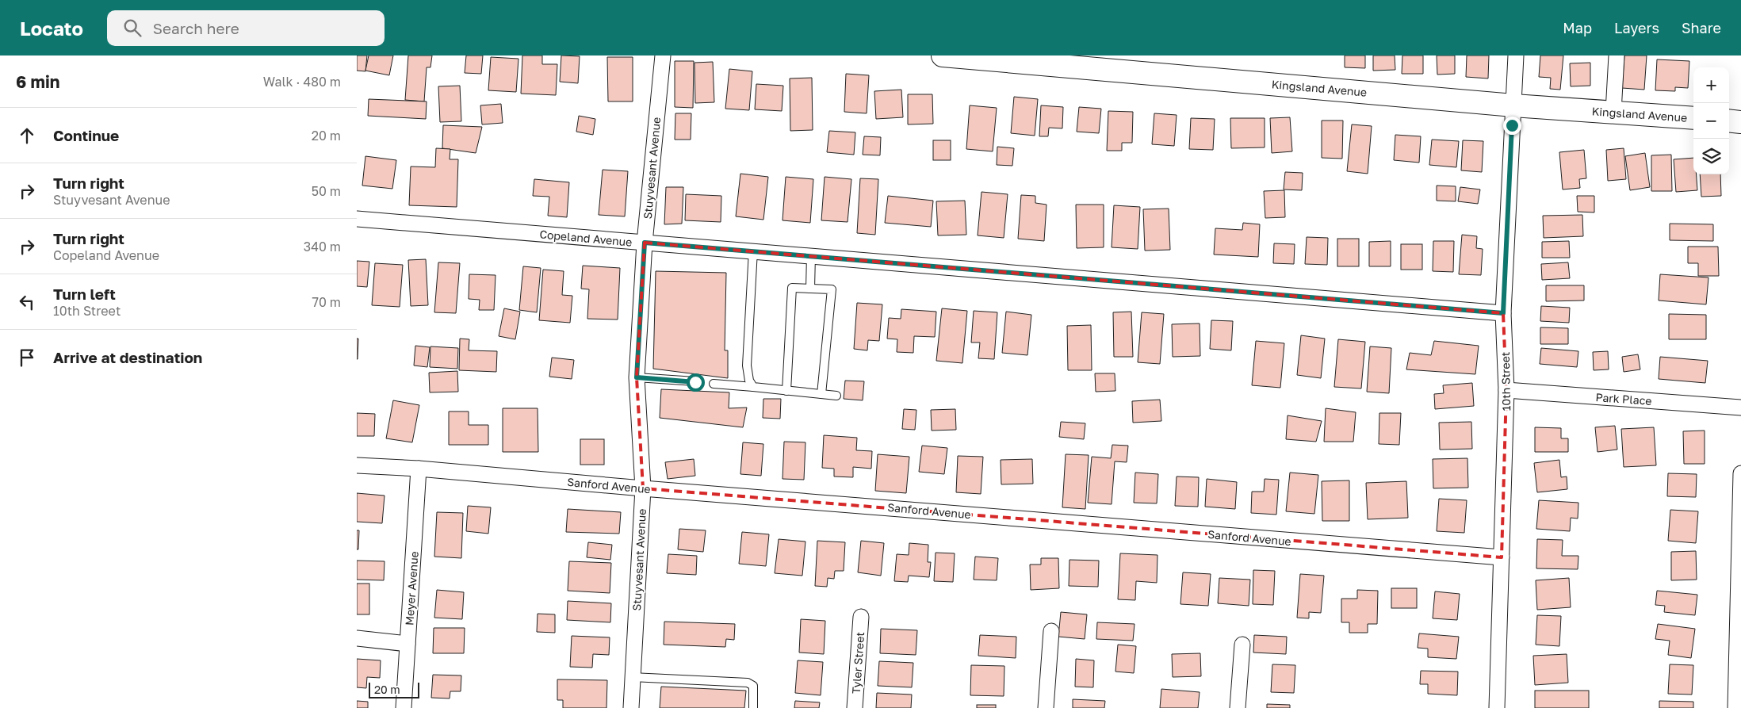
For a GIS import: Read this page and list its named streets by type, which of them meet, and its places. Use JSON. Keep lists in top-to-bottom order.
{
  "streets": {
    "main road": ["Kingsland Avenue"],
    "street": [
      "Stuyvesant Avenue",
      "Copeland Avenue",
      "10th Street",
      "Park Place",
      "Sanford Avenue",
      "Meyer Avenue",
      "Tyler Street"
    ]
  },
  "crossings": [
    ["Kingsland Avenue", "10th Street"],
    ["Stuyvesant Avenue", "Copeland Avenue"],
    ["Stuyvesant Avenue", "Sanford Avenue"],
    ["Copeland Avenue", "10th Street"],
    ["10th Street", "Park Place"],
    ["10th Street", "Sanford Avenue"],
    ["Sanford Avenue", "Meyer Avenue"]
  ],
  "scale_bar": "20 m",
  "page": {
    "header": "Locato",
    "search": "Search here",
    "nav": ["Map", "Layers", "Share"],
    "heading": ["6 min", "Walk · 480 m"],
    "map_buttons": ["+", "−"],
    "list": [
      ["Continue", "20 m"],
      ["Turn right", "Stuyvesant Avenue", "50 m"],
      ["Turn right", "Copeland Avenue", "340 m"],
      ["Turn left", "10th Street", "70 m"],
      "Arrive at destination"
    ],
    "scale": "20 m"
  }
}
